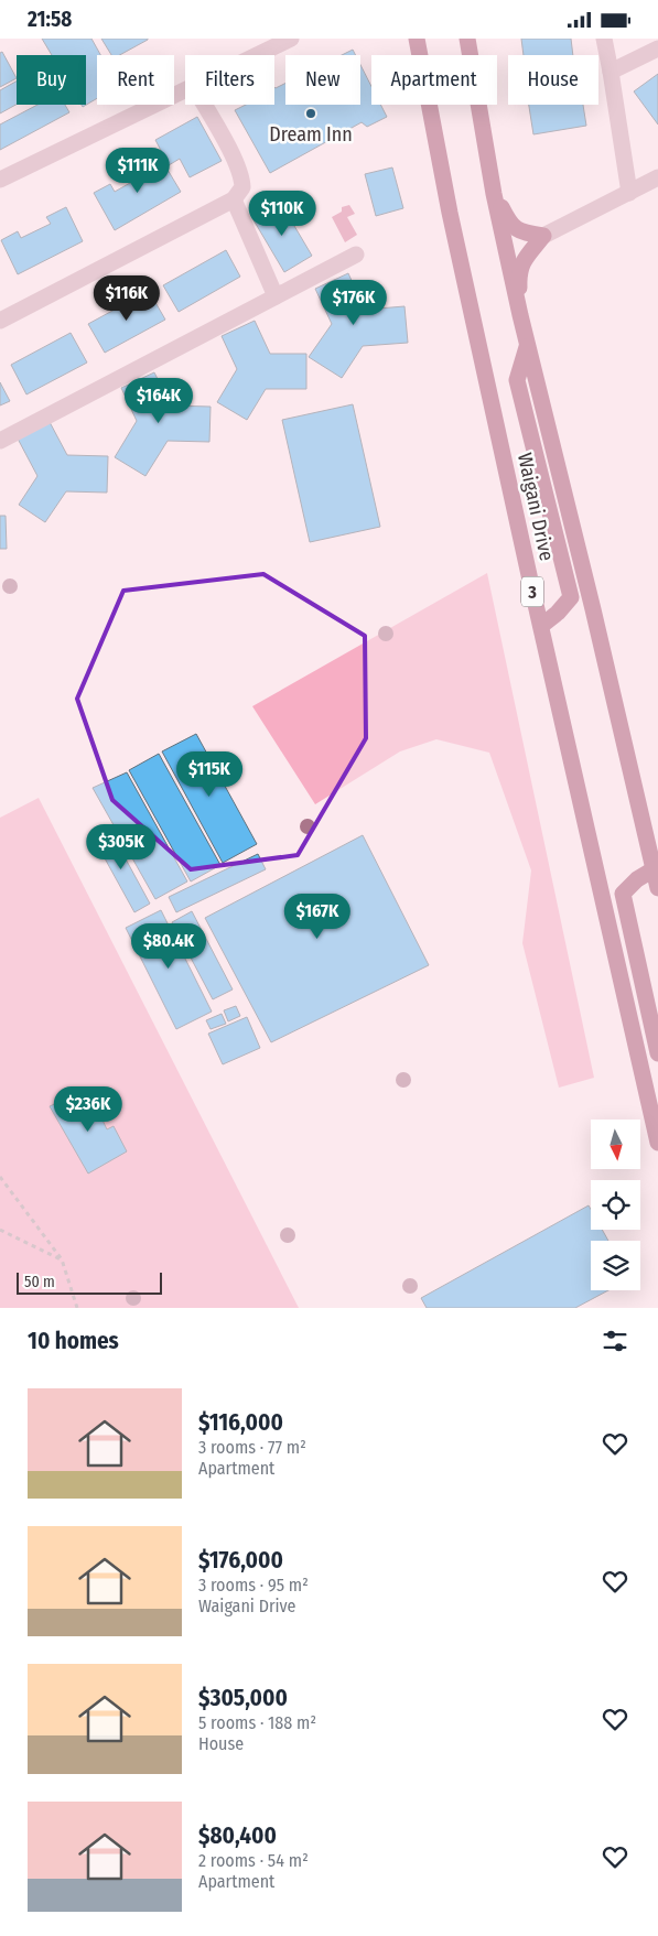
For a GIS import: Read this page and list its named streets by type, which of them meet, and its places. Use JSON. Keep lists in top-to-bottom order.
{
  "streets": {
    "highway": ["Waigani Drive", "3"]
  },
  "places": ["Dream Inn"],
  "scale_bar": "50 m",
  "north": "bottom",
  "page": {
    "status": "21:58",
    "chip": [
      "Buy",
      "Rent",
      "Filters",
      "New",
      "Apartment",
      "House"
    ],
    "price": [
      "$111K",
      "$110K",
      "$116K",
      "$176K",
      "$164K",
      "$115K",
      "$305K",
      "$167K",
      "$80.4K",
      "$236K"
    ],
    "scale": "50 m",
    "heading": "10 homes",
    "list": [
      {
        "name": "$116,000",
        "note": "3 rooms · 77 m² · Apartment"
      },
      {
        "name": "$176,000",
        "note": "3 rooms · 95 m² · Waigani Drive"
      },
      {
        "name": "$305,000",
        "note": "5 rooms · 188 m² · House"
      },
      {
        "name": "$80,400",
        "note": "2 rooms · 54 m² · Apartment"
      }
    ]
  }
}
